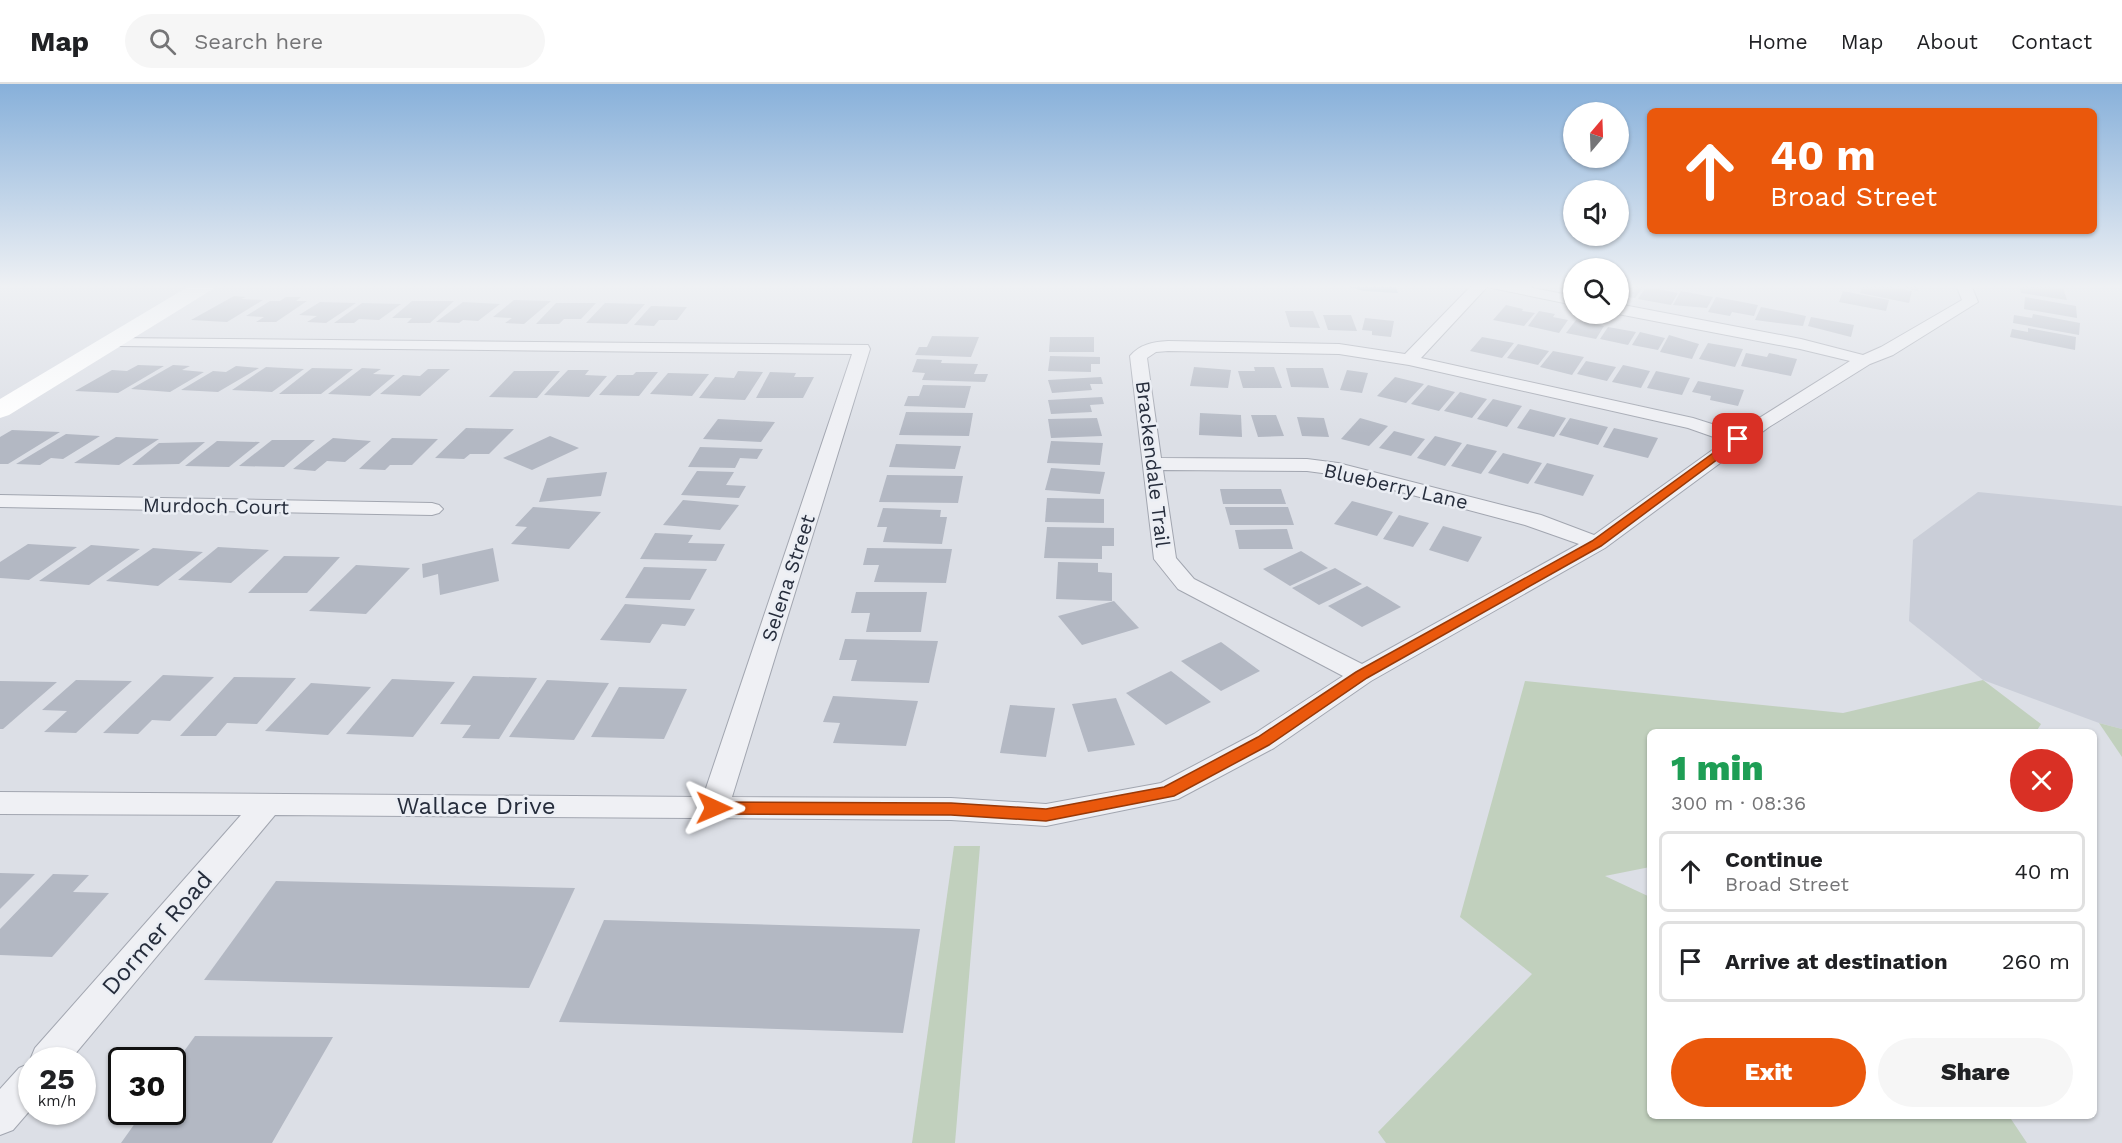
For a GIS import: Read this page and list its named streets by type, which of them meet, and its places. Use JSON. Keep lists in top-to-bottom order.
{
  "streets": {
    "street": [
      "Brackendale Trail",
      "Blueberry Lane",
      "Murdoch Court",
      "Selena Street",
      "Wallace Drive",
      "Dormer Road"
    ]
  },
  "crossings": [
    ["Brackendale Trail", "Blueberry Lane"],
    ["Brackendale Trail", "Wallace Drive"],
    ["Blueberry Lane", "Wallace Drive"],
    ["Selena Street", "Wallace Drive"],
    ["Wallace Drive", "Dormer Road"]
  ],
  "north": "top",
  "page": {
    "header": "Map",
    "search": "Search here",
    "nav": [
      "Home",
      "Map",
      "About",
      "Contact"
    ],
    "turn": ["40 m", "Broad Street"],
    "heading": ["1 min", "300 m · 08:36"],
    "list": [
      {
        "name": "Continue",
        "note": "Broad Street",
        "value": "40 m"
      },
      {
        "name": "Arrive at destination",
        "value": "260 m"
      }
    ],
    "buttons": ["Exit", "Share"],
    "speed": "25 km/h",
    "limit": "30"
  }
}
